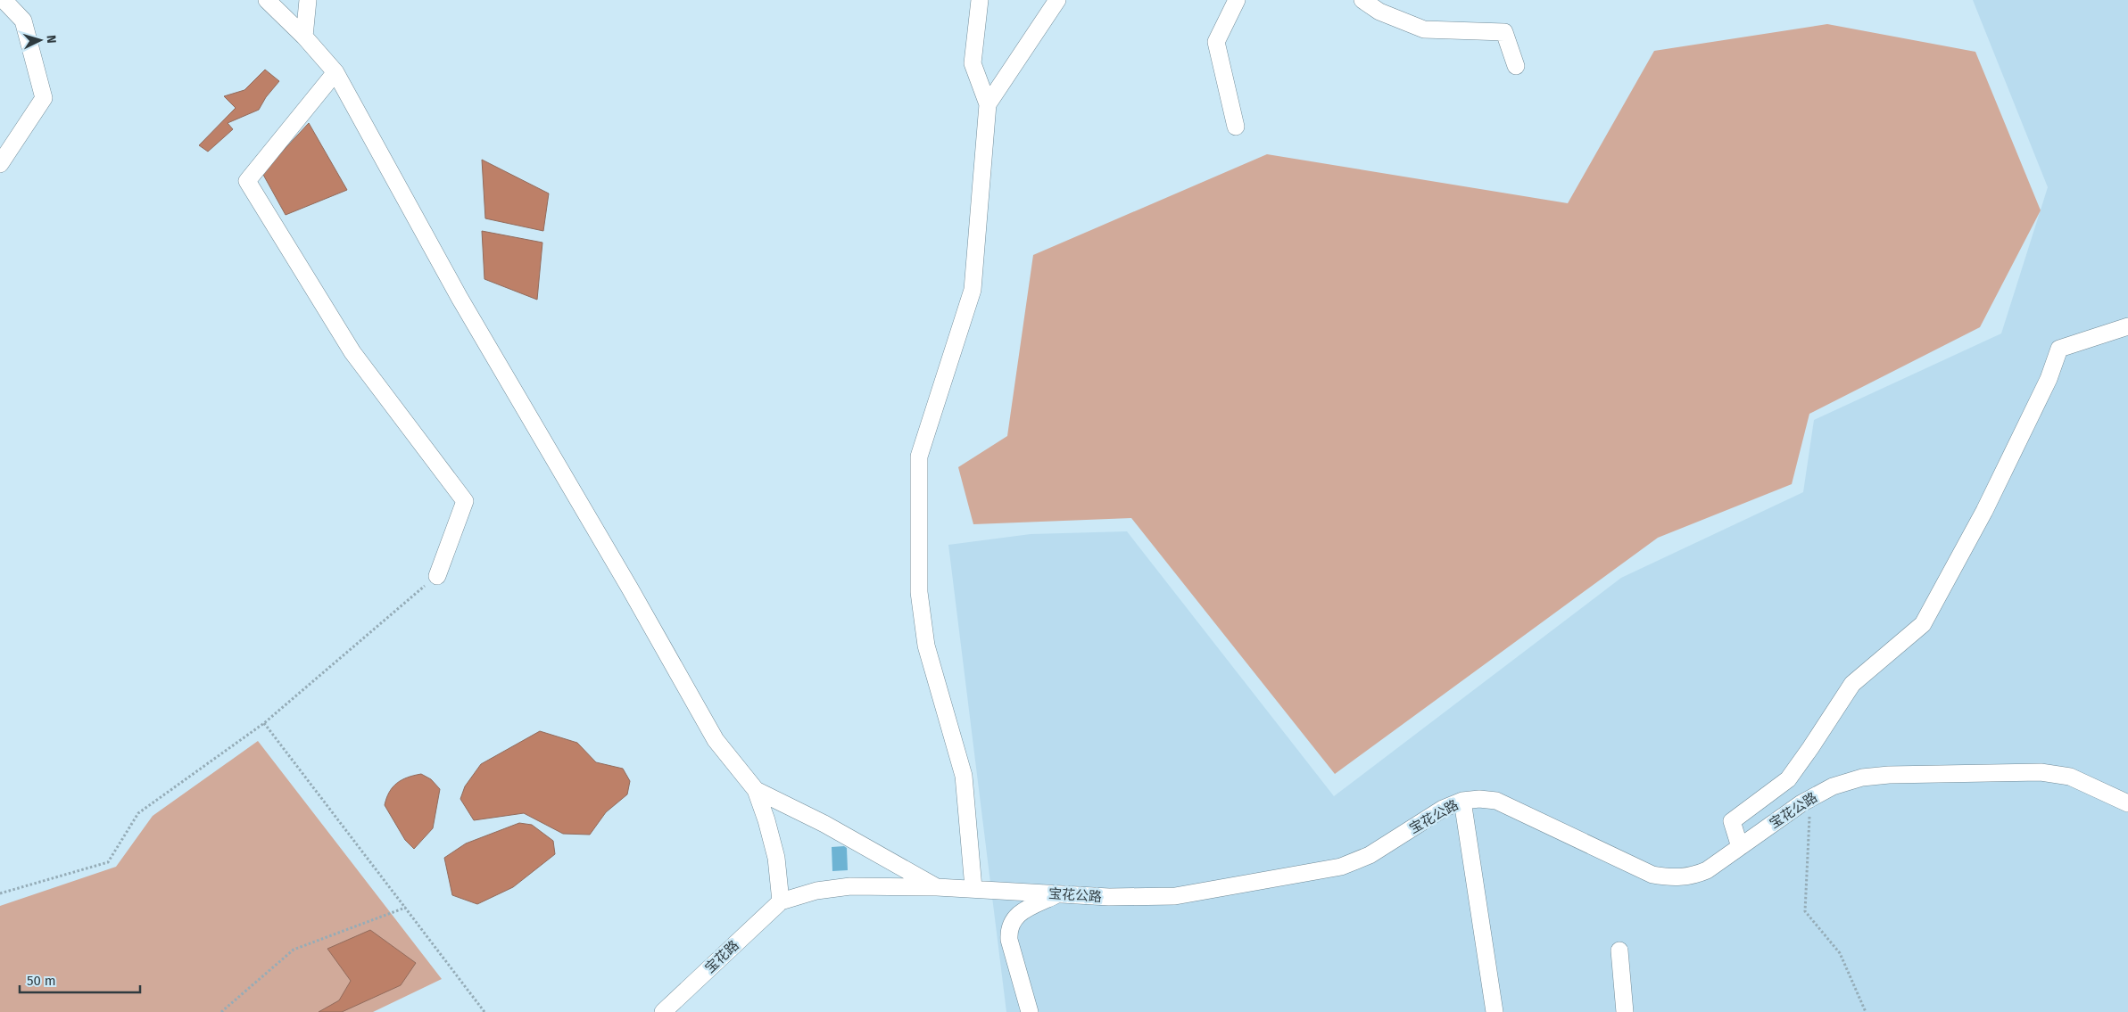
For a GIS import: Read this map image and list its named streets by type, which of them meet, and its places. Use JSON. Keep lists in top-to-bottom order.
{
  "streets": {
    "street": ["宝花公路", "宝花路"]
  },
  "crossings": [
    ["宝花公路", "宝花路"]
  ],
  "scale_bar": "50 m",
  "north": "right"
}
